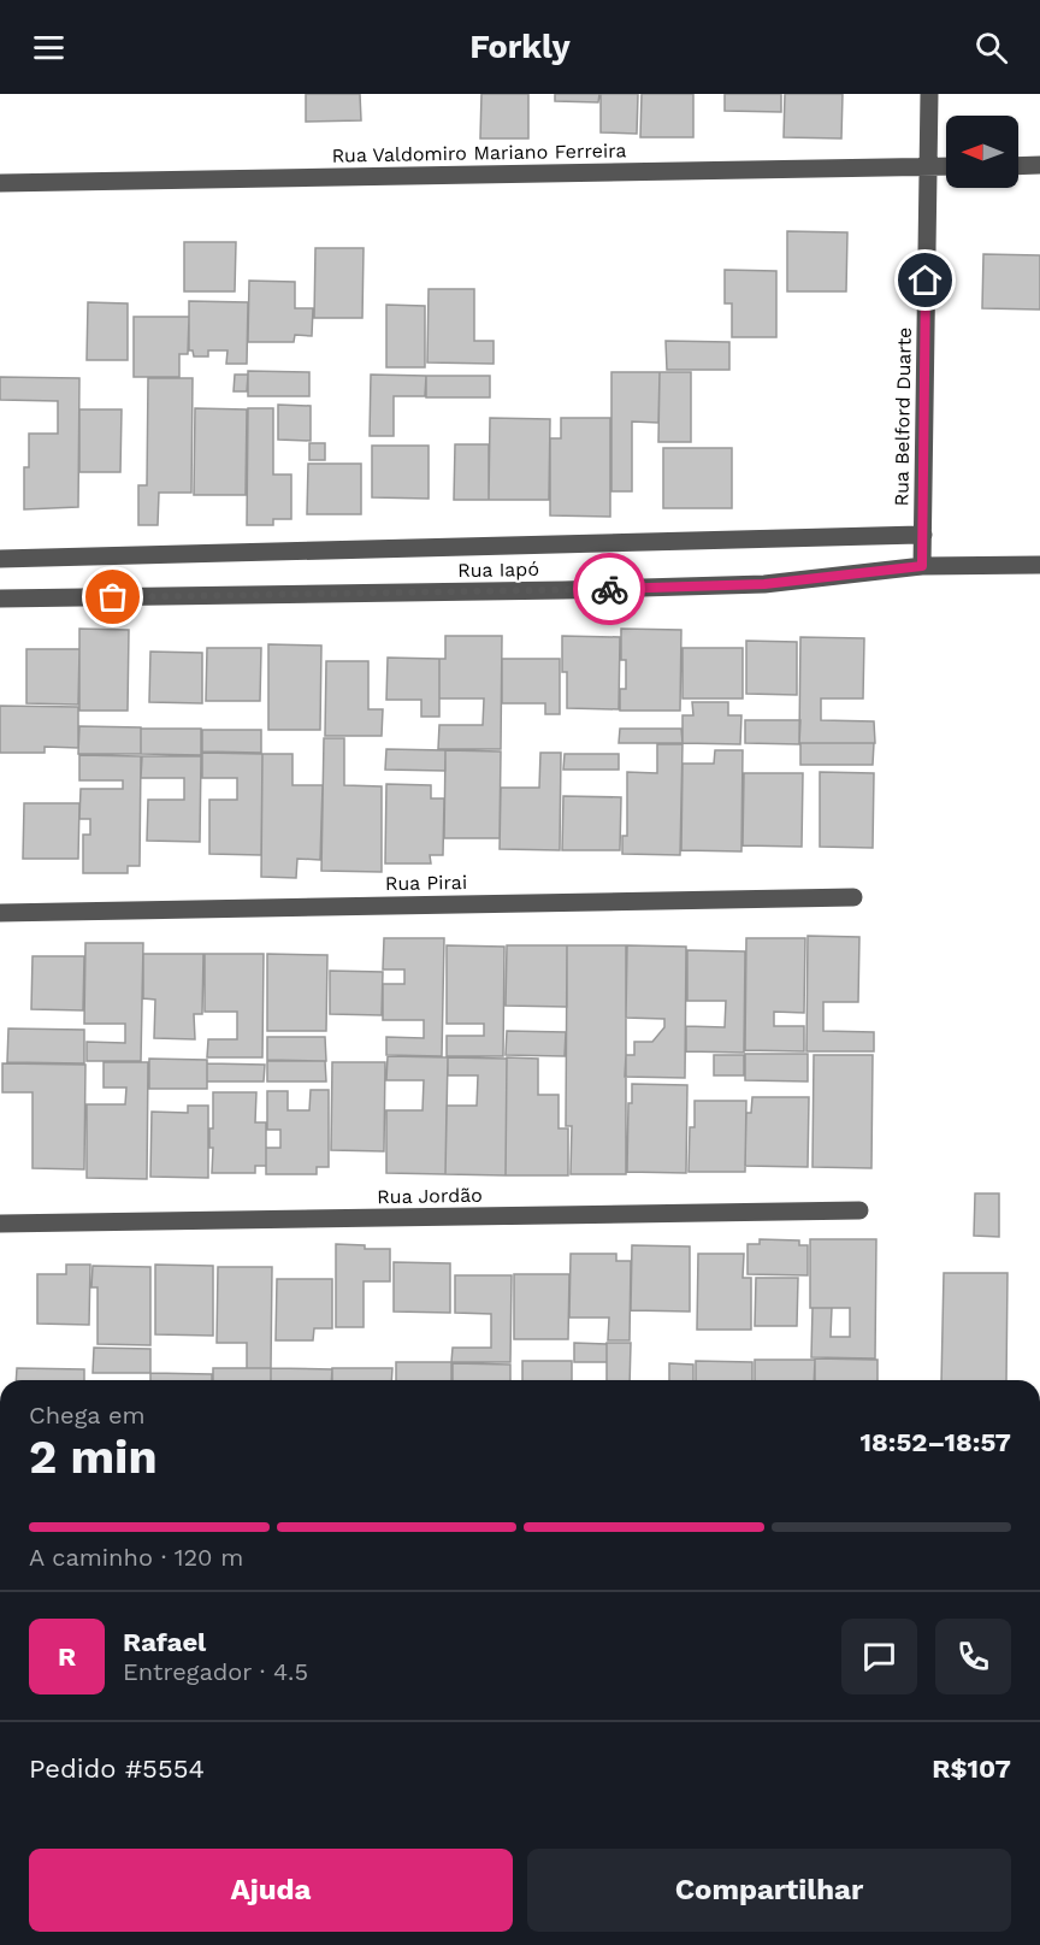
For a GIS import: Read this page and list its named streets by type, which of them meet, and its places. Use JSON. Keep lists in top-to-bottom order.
{
  "streets": {
    "street": [
      "Rua Valdomiro Mariano Ferreira",
      "Rua Belford Duarte",
      "Rua Iapó",
      "Rua Pirai",
      "Rua Jordão"
    ]
  },
  "crossings": [
    ["Rua Valdomiro Mariano Ferreira", "Rua Belford Duarte"],
    ["Rua Belford Duarte", "Rua Iapó"]
  ],
  "north": "left",
  "page": {
    "header": "Forkly",
    "heading": ["2 min", "Chega em", "18:52–18:57"],
    "panel": [
      "Rafael",
      "Entregador · 4.5",
      "Pedido #5554",
      "R$107"
    ],
    "bar": "A caminho · 120 m",
    "round": "R",
    "buttons": ["Ajuda", "Compartilhar"]
  }
}
